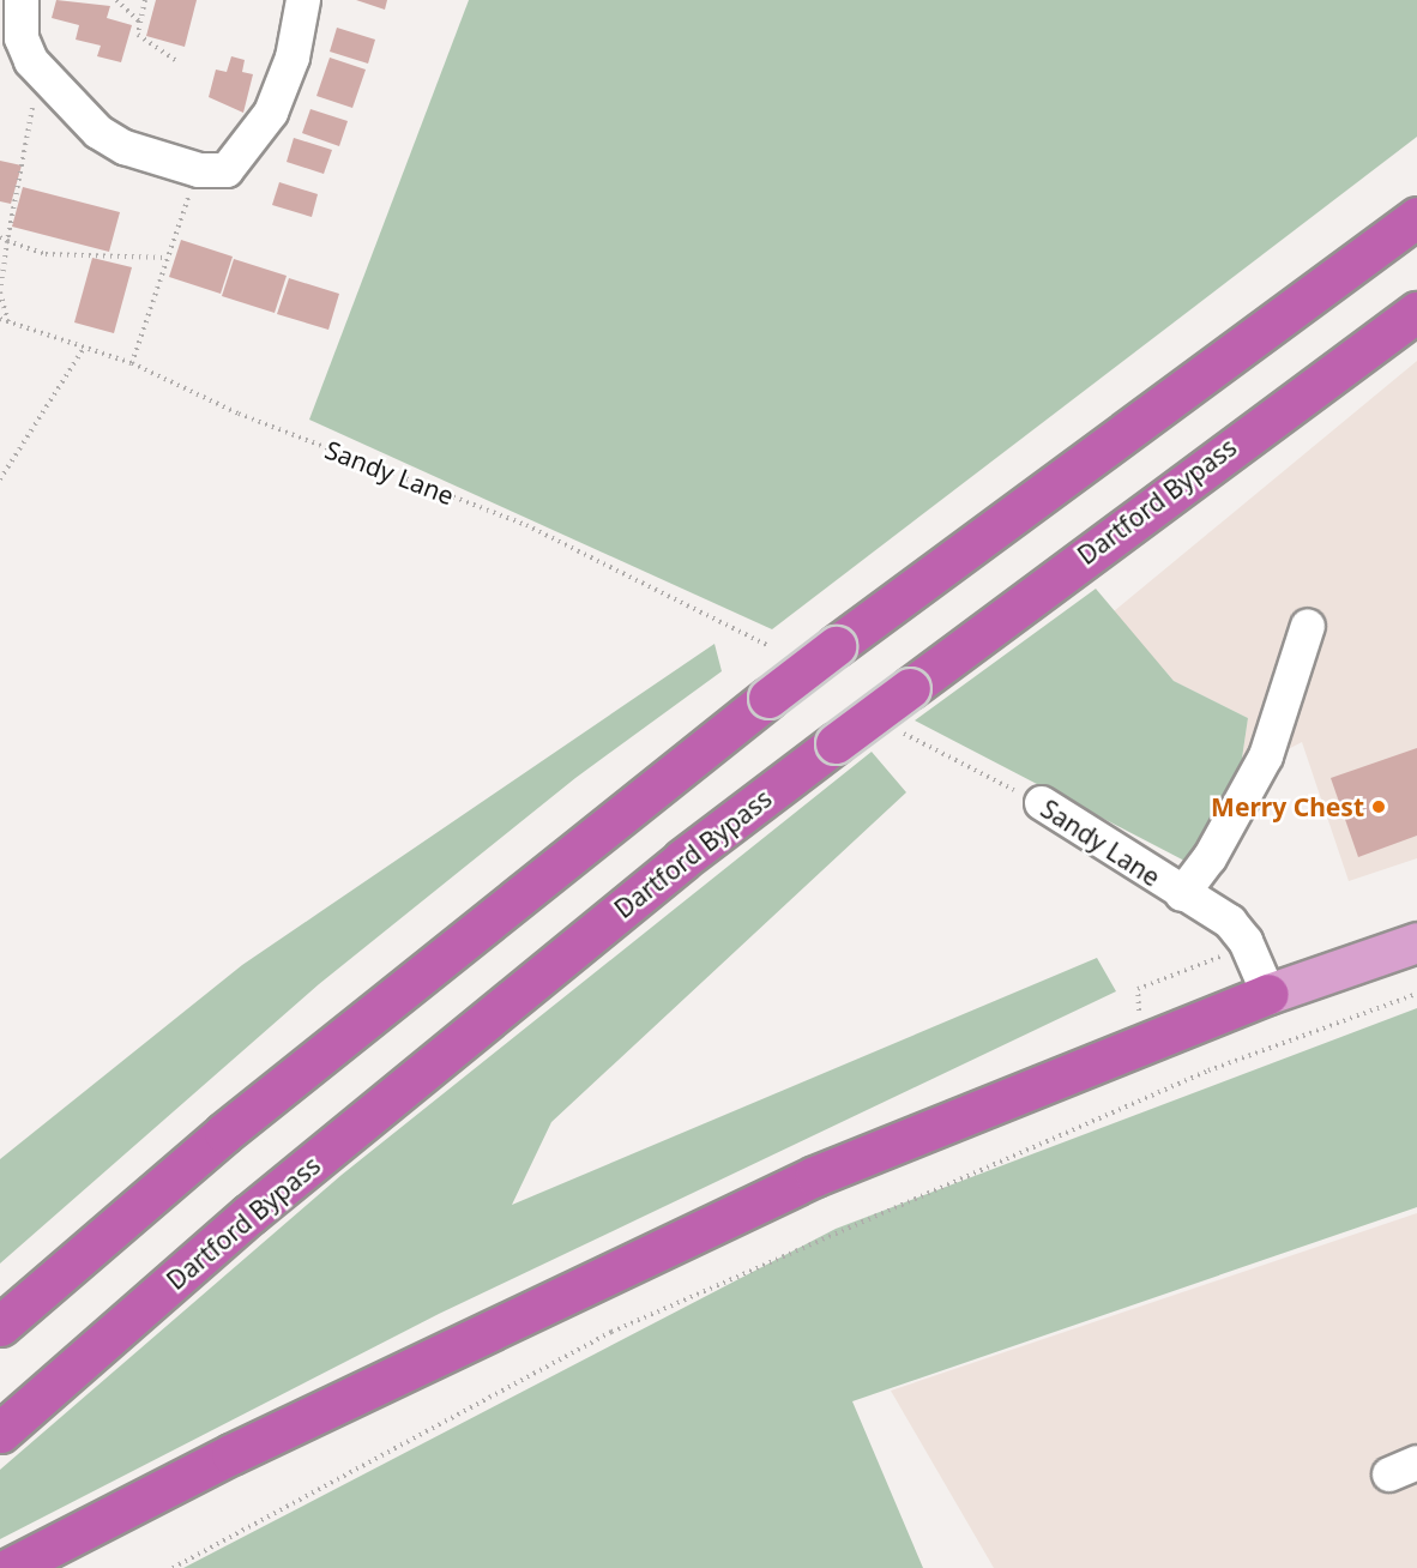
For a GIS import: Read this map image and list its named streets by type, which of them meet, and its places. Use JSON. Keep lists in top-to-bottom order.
{
  "streets": {
    "highway": ["Dartford Bypass"],
    "street": ["Sandy Lane"]
  },
  "places": ["Merry Chest"]
}
